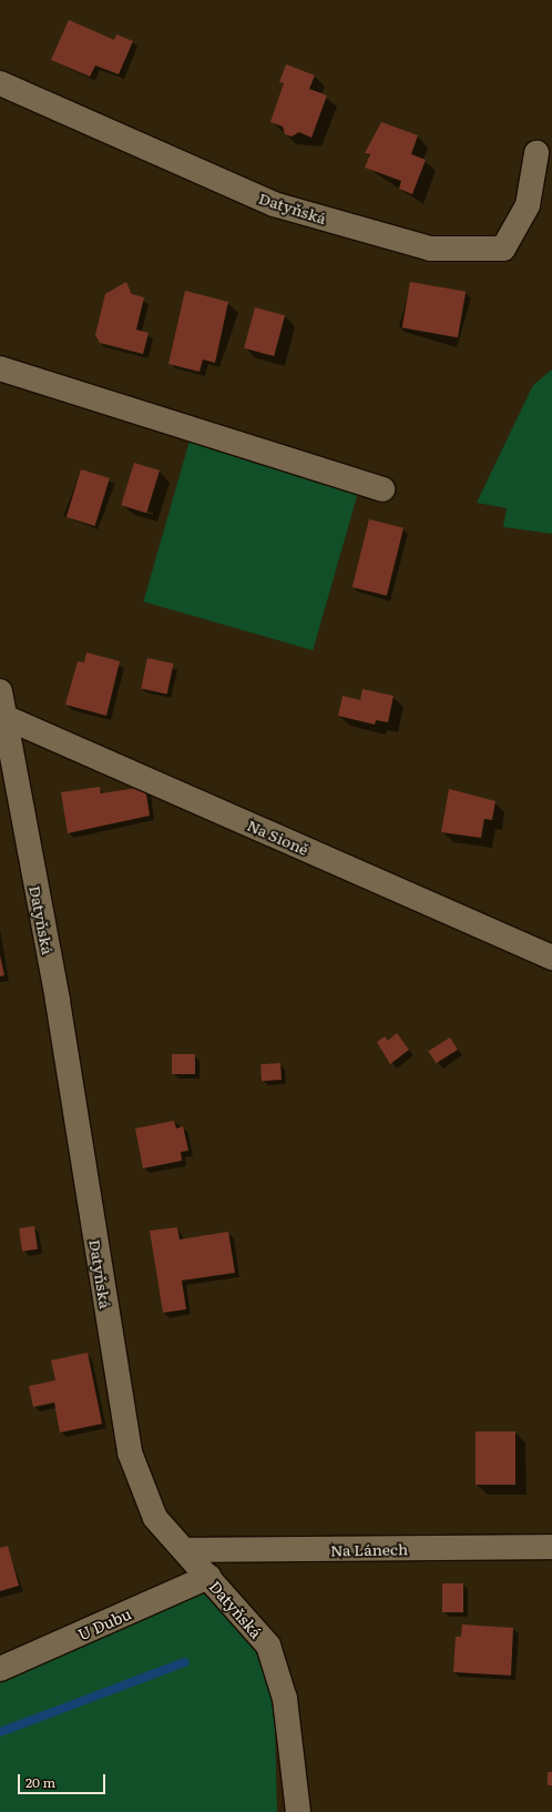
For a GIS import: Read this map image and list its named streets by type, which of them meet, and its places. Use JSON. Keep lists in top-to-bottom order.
{
  "streets": {
    "street": [
      "Datyňská",
      "Na Sioně",
      "Na Lánech",
      "U Dubu"
    ]
  },
  "crossings": [
    ["Datyňská", "Na Sioně"],
    ["Datyňská", "Na Lánech"],
    ["Datyňská", "U Dubu"]
  ],
  "scale_bar": "20 m"
}
